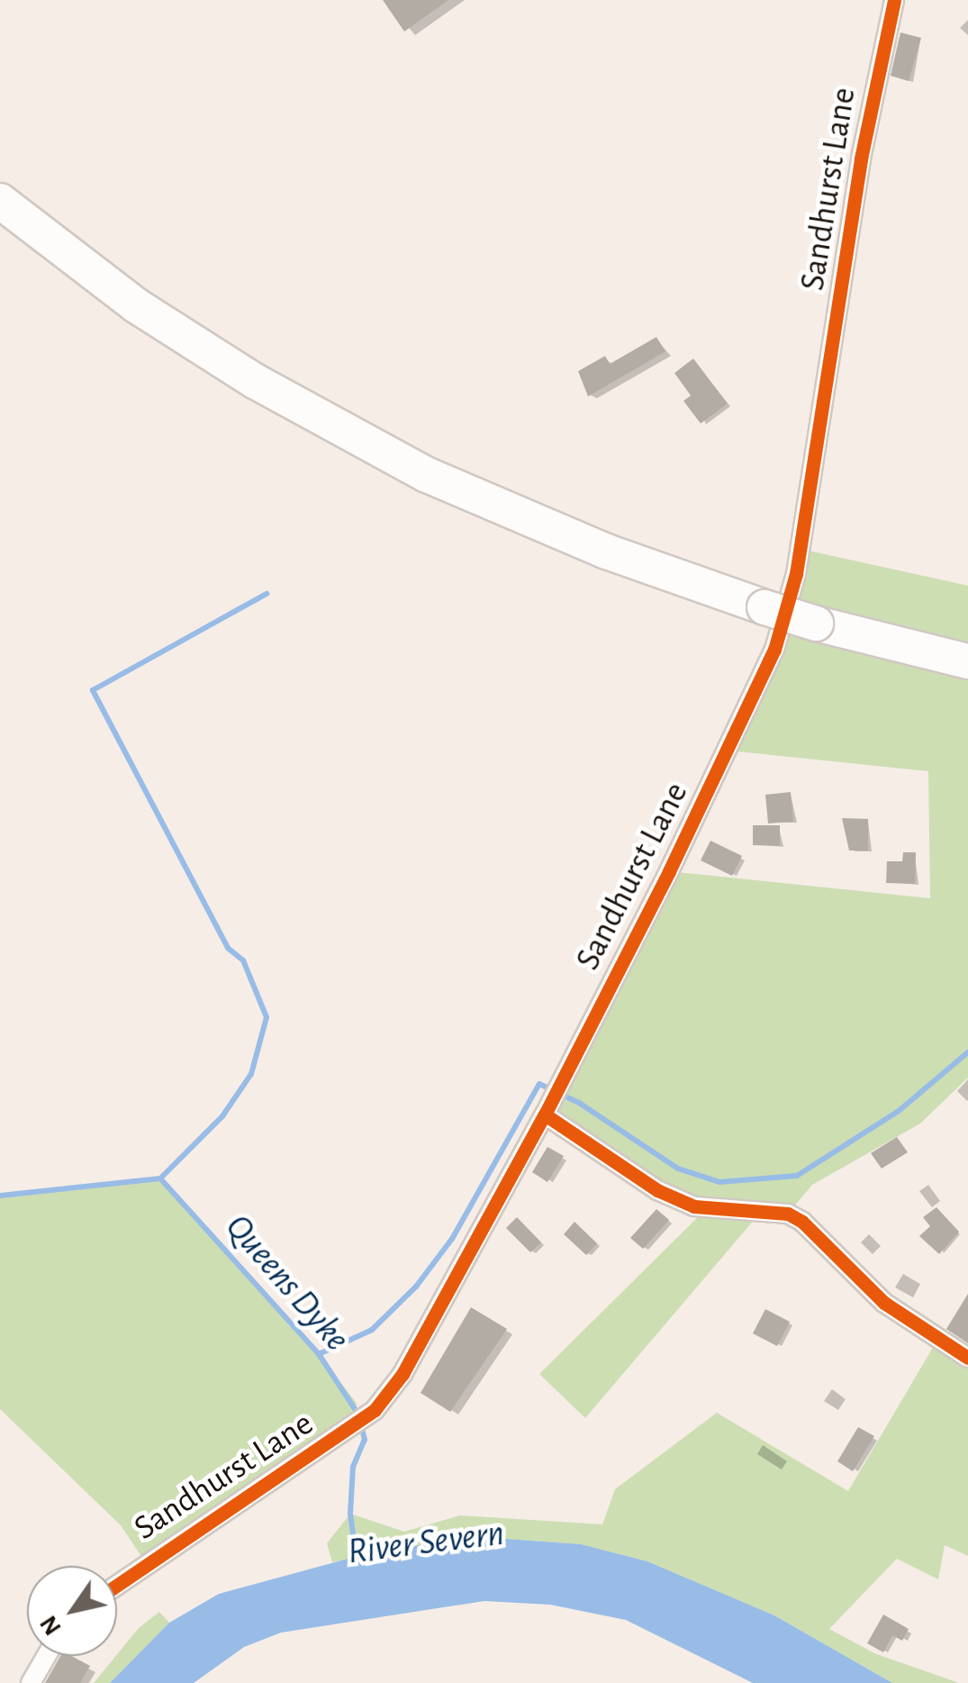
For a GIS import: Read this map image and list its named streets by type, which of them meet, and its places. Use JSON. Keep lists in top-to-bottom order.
{
  "streets": {
    "street": ["Sandhurst Lane"]
  },
  "water": ["Queens Dyke", "River Severn"],
  "north": "bottom left"
}
